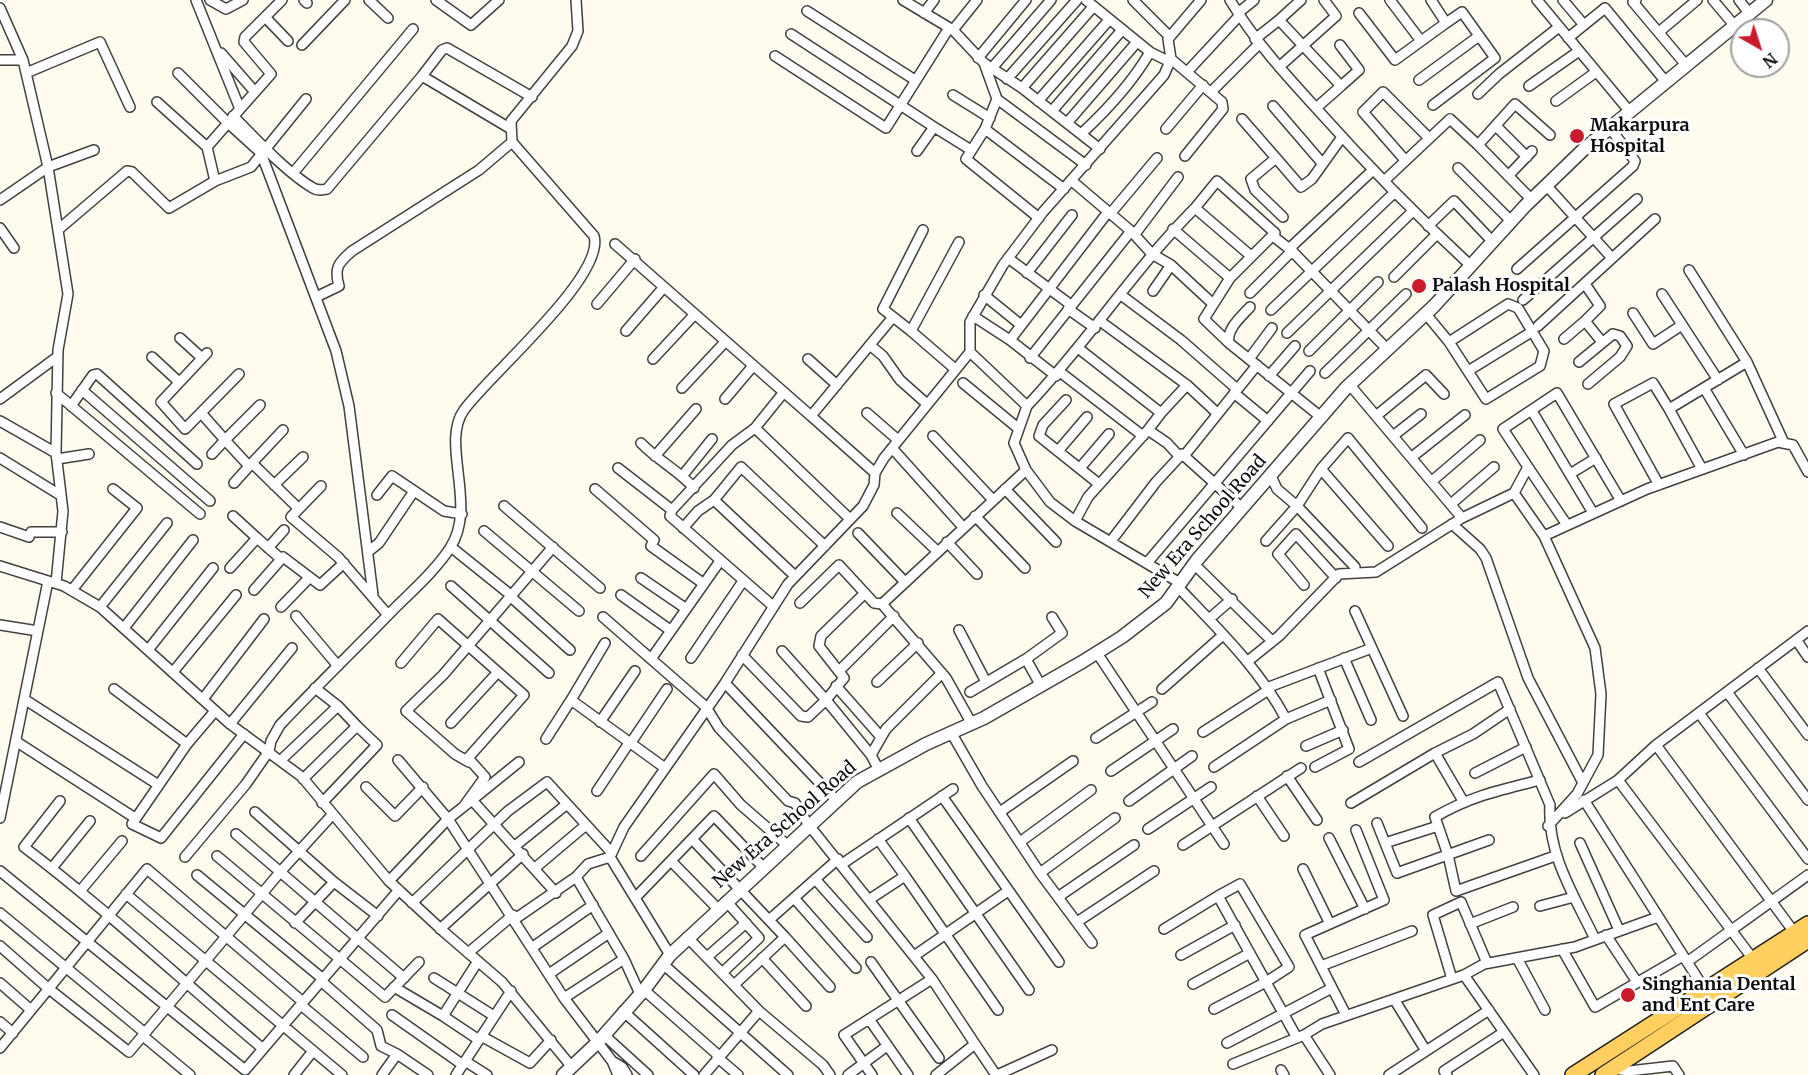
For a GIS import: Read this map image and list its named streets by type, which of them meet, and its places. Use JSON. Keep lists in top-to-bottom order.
{
  "streets": {
    "street": ["New Era School Road"]
  },
  "places": ["Makarpura Hospital", "Palash Hospital", "Singhania Dental and Ent Care"],
  "north": "bottom right"
}
